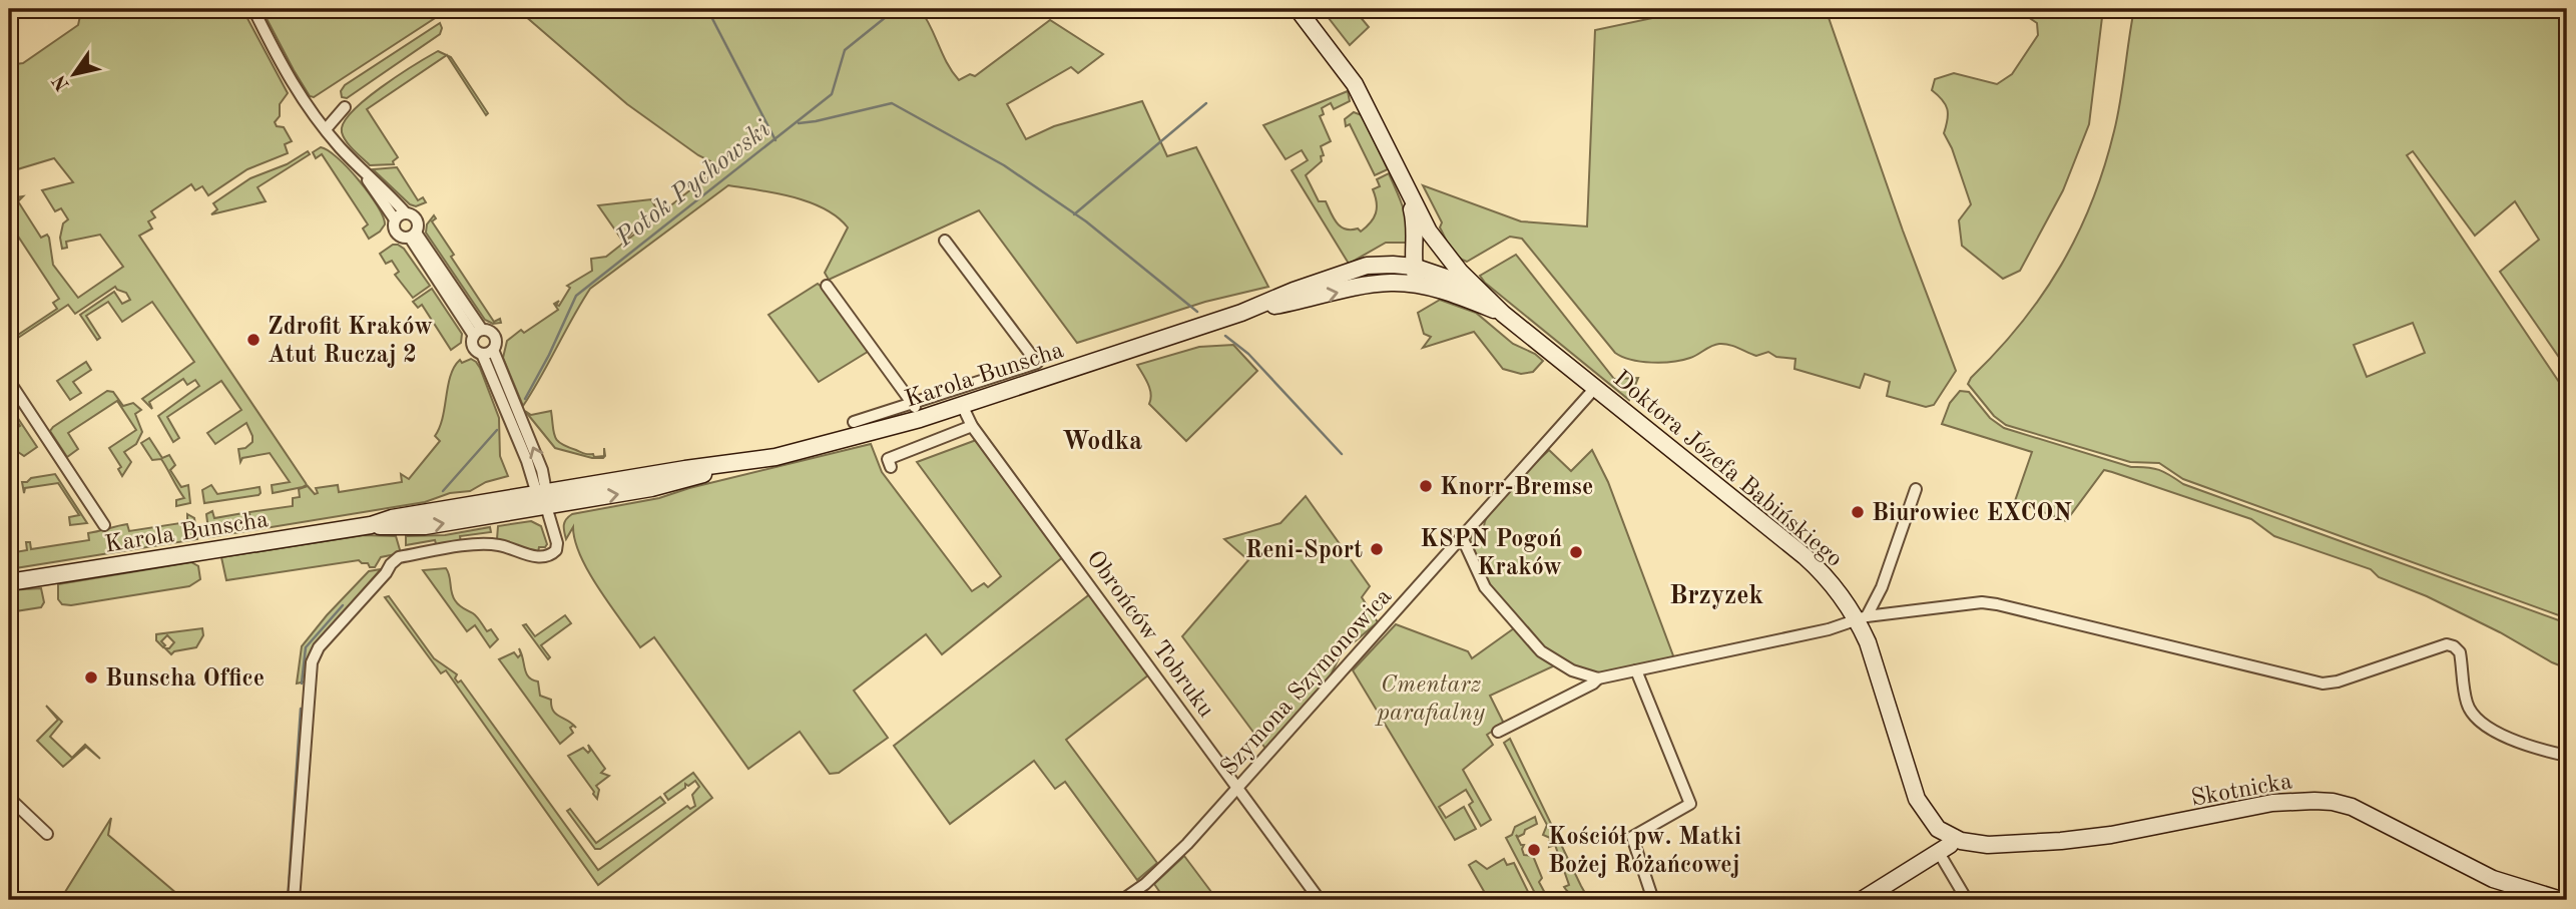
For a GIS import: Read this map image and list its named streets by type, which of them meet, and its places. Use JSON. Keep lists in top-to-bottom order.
{
  "streets": {
    "main road": ["Karola Bunscha", "Doktora Józefa Babińskiego", "Skotnicka"],
    "street": ["Obrońców Tobruku", "Szymona Szymonowica"]
  },
  "crossings": [
    ["Karola Bunscha", "Doktora Józefa Babińskiego"],
    ["Karola Bunscha", "Obrońców Tobruku"],
    ["Doktora Józefa Babińskiego", "Szymona Szymonowica"],
    ["Doktora Józefa Babińskiego", "Skotnicka"],
    ["Obrońców Tobruku", "Szymona Szymonowica"]
  ],
  "districts": ["Wodka", "Brzyzek"],
  "water": ["Potok Pychowski"],
  "parks": ["Cmentarz parafialny"],
  "places": [
    "Zdrofit Kraków Atut Ruczaj 2",
    "Knorr-Bremse",
    "Biurowiec EXCON",
    "Reni-Sport",
    "KSPN Pogoń Kraków",
    "Bunscha Office",
    "Kościół pw. Matki Bożej Różańcowej"
  ],
  "north": "bottom left"
}
